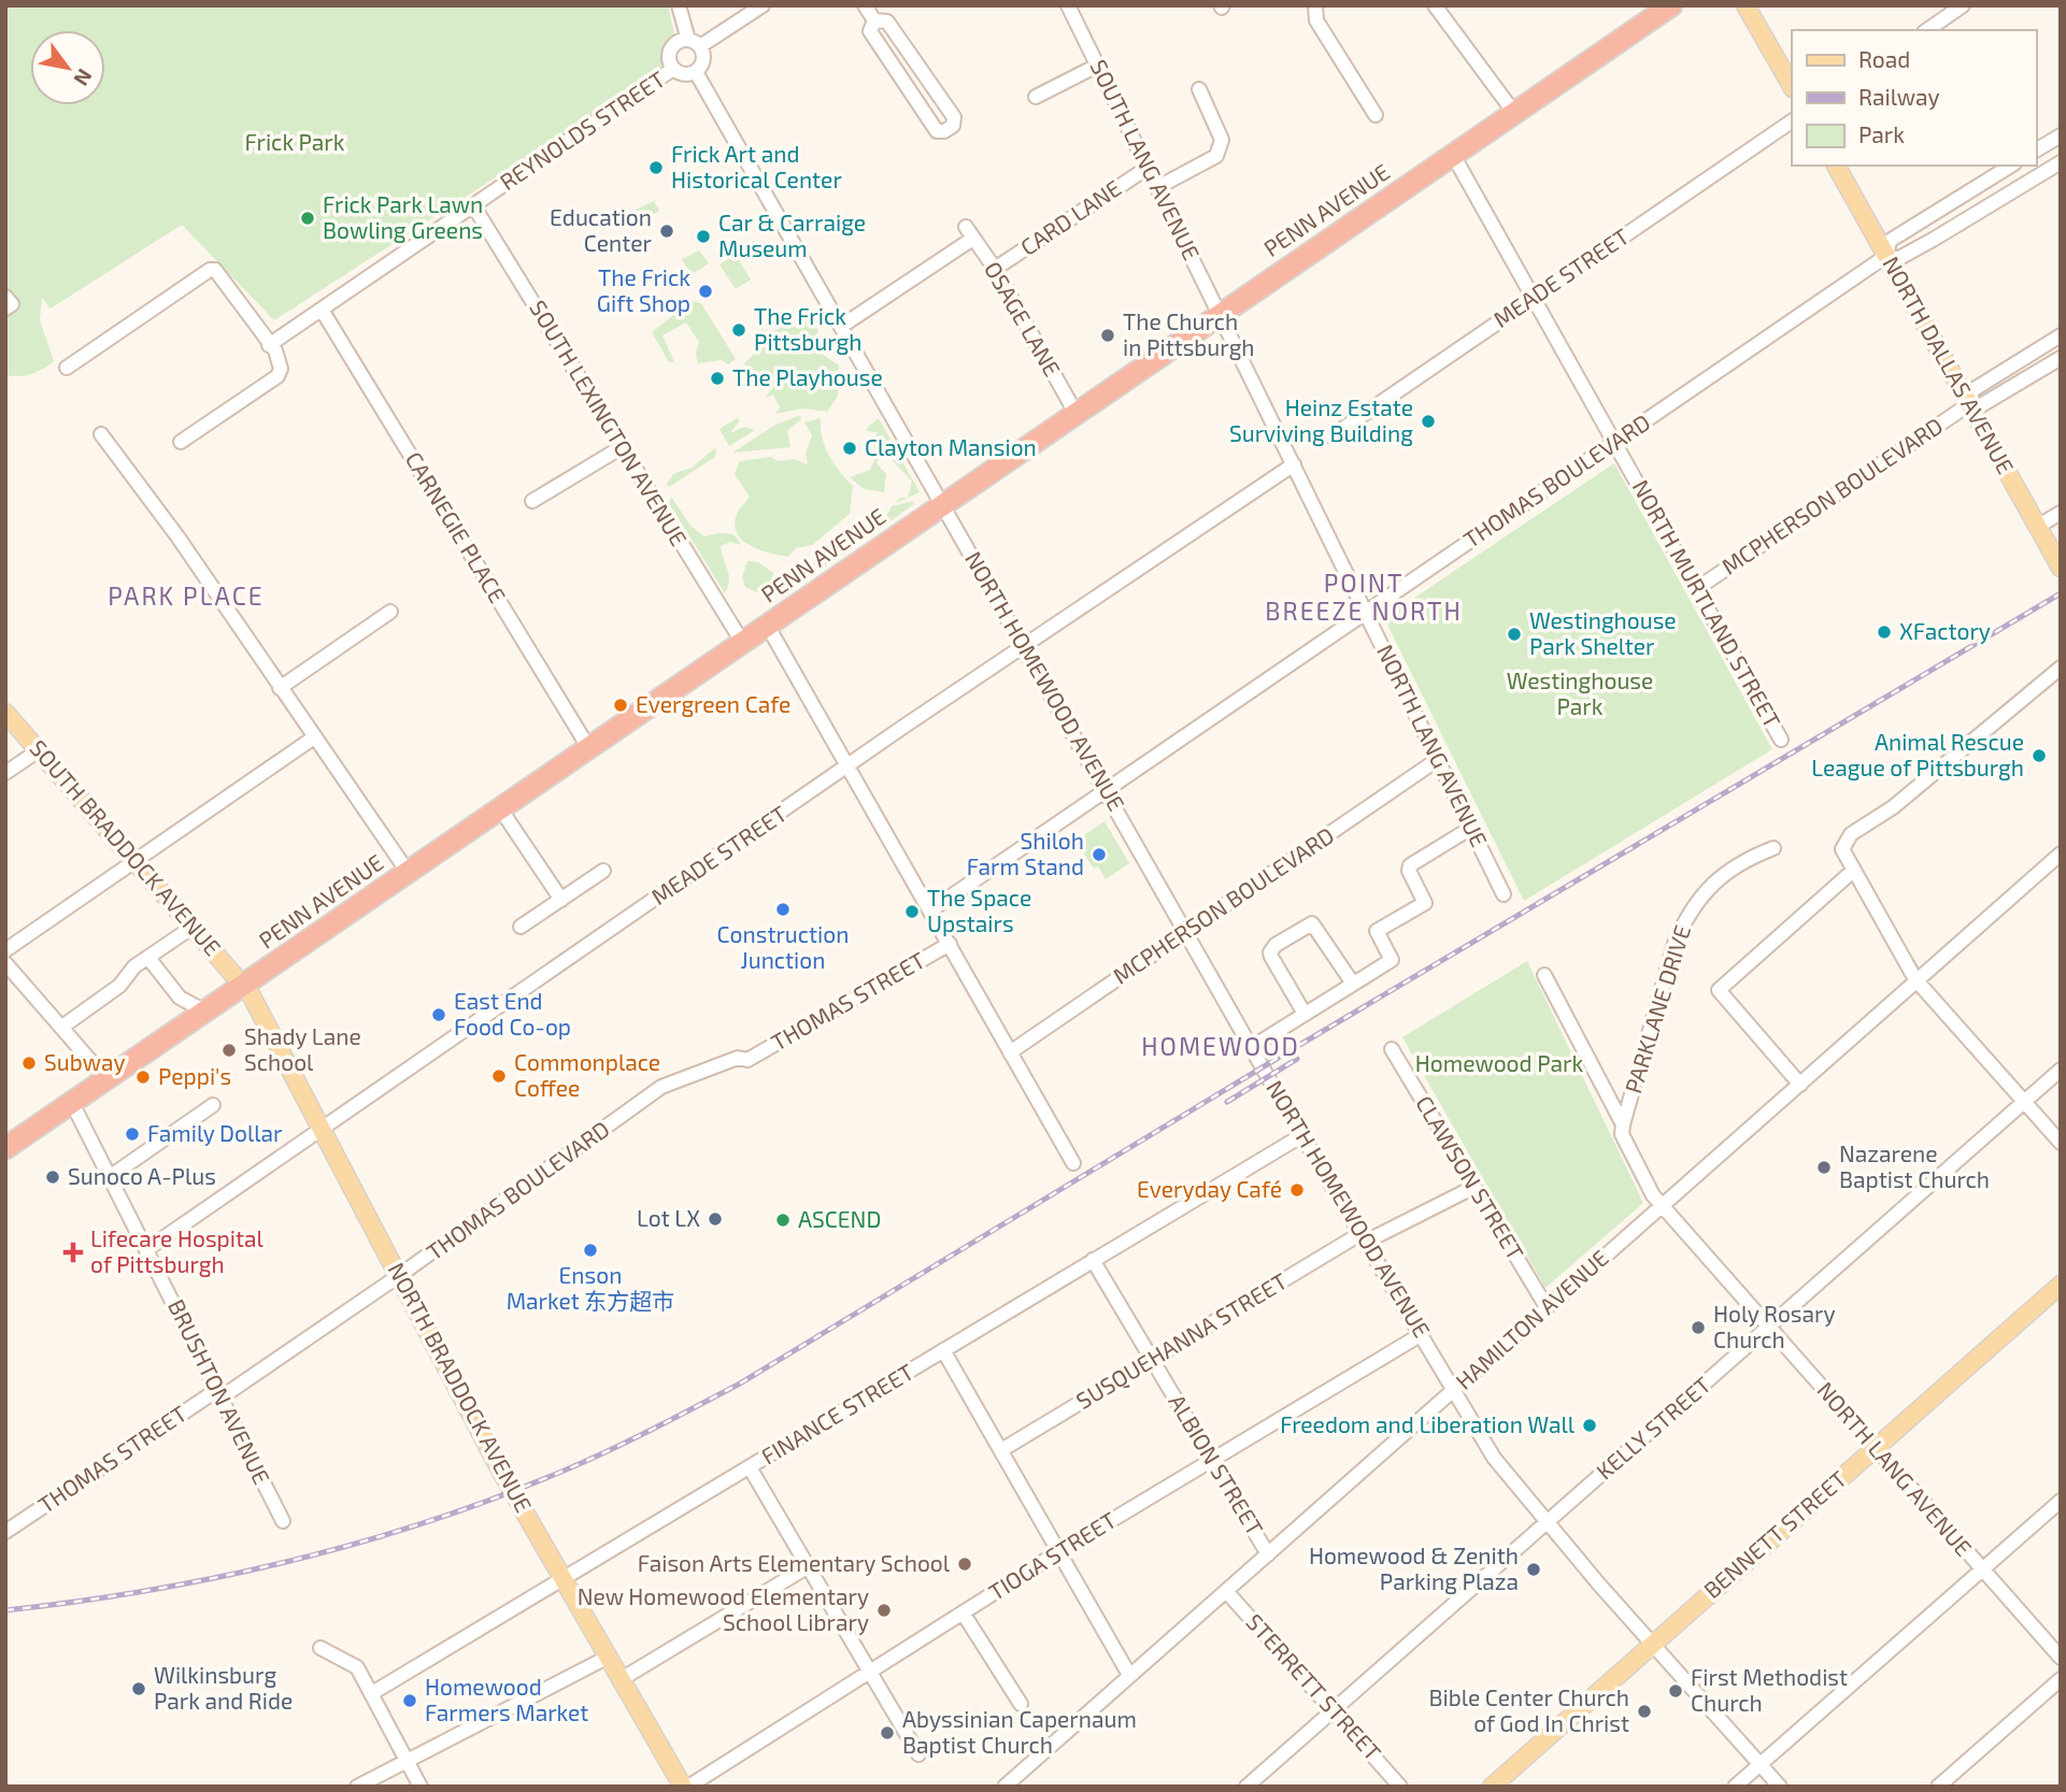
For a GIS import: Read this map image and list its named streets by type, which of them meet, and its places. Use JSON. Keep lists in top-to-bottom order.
{
  "streets": {
    "highway": ["PENN AVENUE"],
    "main road": [
      "NORTH DALLAS AVENUE",
      "SOUTH BRADDOCK AVENUE",
      "NORTH BRADDOCK AVENUE",
      "BENNETT STREET"
    ],
    "street": [
      "REYNOLDS STREET",
      "SOUTH LANG AVENUE",
      "CARD LANE",
      "MEADE STREET",
      "OSAGE LANE",
      "SOUTH LEXINGTON AVENUE",
      "THOMAS BOULEVARD",
      "MCPHERSON BOULEVARD",
      "CARNEGIE PLACE",
      "NORTH MURTLAND STREET",
      "NORTH HOMEWOOD AVENUE",
      "NORTH LANG AVENUE",
      "THOMAS STREET",
      "PARKLANE DRIVE",
      "CLAWSON STREET",
      "HAMILTON AVENUE",
      "SUSQUEHANNA STREET",
      "BRUSHTON AVENUE",
      "FINANCE STREET",
      "KELLY STREET",
      "ALBION STREET",
      "TIOGA STREET",
      "STERRETT STREET"
    ]
  },
  "crossings": [
    ["REYNOLDS STREET", "SOUTH LEXINGTON AVENUE"],
    ["REYNOLDS STREET", "CARNEGIE PLACE"],
    ["REYNOLDS STREET", "NORTH HOMEWOOD AVENUE"],
    ["SOUTH LANG AVENUE", "PENN AVENUE"],
    ["SOUTH LANG AVENUE", "CARD LANE"],
    ["SOUTH LANG AVENUE", "NORTH LANG AVENUE"],
    ["PENN AVENUE", "OSAGE LANE"],
    ["PENN AVENUE", "SOUTH LEXINGTON AVENUE"],
    ["PENN AVENUE", "CARNEGIE PLACE"],
    ["PENN AVENUE", "NORTH MURTLAND STREET"],
    ["PENN AVENUE", "NORTH HOMEWOOD AVENUE"],
    ["PENN AVENUE", "NORTH LANG AVENUE"],
    ["PENN AVENUE", "SOUTH BRADDOCK AVENUE"],
    ["PENN AVENUE", "NORTH BRADDOCK AVENUE"],
    ["PENN AVENUE", "BRUSHTON AVENUE"],
    ["CARD LANE", "OSAGE LANE"],
    ["MEADE STREET", "NORTH MURTLAND STREET"],
    ["MEADE STREET", "NORTH HOMEWOOD AVENUE"],
    ["MEADE STREET", "NORTH LANG AVENUE"],
    ["MEADE STREET", "NORTH BRADDOCK AVENUE"],
    ["MEADE STREET", "BRUSHTON AVENUE"],
    ["OSAGE LANE", "NORTH HOMEWOOD AVENUE"],
    ["NORTH DALLAS AVENUE", "THOMAS BOULEVARD"],
    ["NORTH DALLAS AVENUE", "MCPHERSON BOULEVARD"],
    ["THOMAS BOULEVARD", "NORTH MURTLAND STREET"],
    ["THOMAS BOULEVARD", "NORTH HOMEWOOD AVENUE"],
    ["THOMAS BOULEVARD", "NORTH LANG AVENUE"],
    ["THOMAS BOULEVARD", "THOMAS STREET"],
    ["THOMAS BOULEVARD", "NORTH BRADDOCK AVENUE"],
    ["THOMAS BOULEVARD", "BRUSHTON AVENUE"],
    ["MCPHERSON BOULEVARD", "NORTH MURTLAND STREET"],
    ["MCPHERSON BOULEVARD", "NORTH HOMEWOOD AVENUE"],
    ["MCPHERSON BOULEVARD", "NORTH LANG AVENUE"],
    ["NORTH HOMEWOOD AVENUE", "HAMILTON AVENUE"],
    ["NORTH HOMEWOOD AVENUE", "SUSQUEHANNA STREET"],
    ["NORTH HOMEWOOD AVENUE", "FINANCE STREET"],
    ["NORTH HOMEWOOD AVENUE", "KELLY STREET"],
    ["NORTH HOMEWOOD AVENUE", "BENNETT STREET"],
    ["NORTH HOMEWOOD AVENUE", "TIOGA STREET"],
    ["NORTH LANG AVENUE", "PARKLANE DRIVE"],
    ["NORTH LANG AVENUE", "HAMILTON AVENUE"],
    ["NORTH LANG AVENUE", "KELLY STREET"],
    ["NORTH LANG AVENUE", "BENNETT STREET"],
    ["SOUTH BRADDOCK AVENUE", "NORTH BRADDOCK AVENUE"],
    ["THOMAS STREET", "BRUSHTON AVENUE"],
    ["CLAWSON STREET", "HAMILTON AVENUE"],
    ["CLAWSON STREET", "SUSQUEHANNA STREET"],
    ["HAMILTON AVENUE", "ALBION STREET"],
    ["HAMILTON AVENUE", "STERRETT STREET"],
    ["SUSQUEHANNA STREET", "ALBION STREET"],
    ["NORTH BRADDOCK AVENUE", "FINANCE STREET"],
    ["NORTH BRADDOCK AVENUE", "TIOGA STREET"],
    ["FINANCE STREET", "ALBION STREET"],
    ["KELLY STREET", "STERRETT STREET"],
    ["ALBION STREET", "TIOGA STREET"]
  ],
  "districts": ["POINT BREEZE NORTH", "PARK PLACE", "HOMEWOOD"],
  "parks": ["Frick Park", "Westinghouse Park", "Homewood Park"],
  "places": {
    "other": [
      "Frick Art and Historical Center",
      "Frick Park Lawn Bowling Greens",
      "Education Center",
      "Car & Carraige Museum",
      "The Frick Gift Shop",
      "The Frick Pittsburgh",
      "The Church in Pittsburgh",
      "The Playhouse",
      "Heinz Estate Surviving Building",
      "Clayton Mansion",
      "XFactory",
      "Westinghouse Park Shelter",
      "Evergreen Cafe",
      "Animal Rescue League of Pittsburgh",
      "Shiloh Farm Stand",
      "Construction Junction",
      "The Space Upstairs",
      "East End Food Co-op",
      "Shady Lane School",
      "Subway",
      "Commonplace Coffee",
      "Peppi's",
      "Family Dollar",
      "Nazarene Baptist Church",
      "Sunoco A-Plus",
      "Everyday Café",
      "Lot LX",
      "ASCEND",
      "Enson Market 东方超市",
      "Holy Rosary Church",
      "Freedom and Liberation Wall",
      "Faison Arts Elementary School",
      "Homewood & Zenith Parking Plaza",
      "New Homewood Elementary School Library",
      "Wilkinsburg Park and Ride",
      "First Methodist Church",
      "Homewood Farmers Market",
      "Bible Center Church of God In Christ",
      "Abyssinian Capernaum Baptist Church"
    ],
    "health": ["Lifecare Hospital of Pittsburgh"]
  },
  "legend": ["Road", "Railway", "Park"],
  "north": "bottom right"
}
